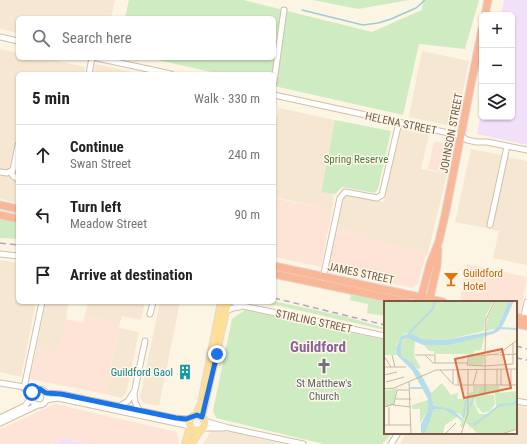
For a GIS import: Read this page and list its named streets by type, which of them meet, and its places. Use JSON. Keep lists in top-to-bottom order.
{
  "streets": {
    "highway": ["JOHNSON STREET", "JAMES STREET"],
    "street": ["HELENA STREET", "STIRLING STREET"]
  },
  "crossings": [
    ["HELENA STREET", "JOHNSON STREET"],
    ["JOHNSON STREET", "JAMES STREET"]
  ],
  "districts": ["Guildford"],
  "parks": ["Spring Reserve"],
  "places": {
    "bar": ["Guildford Hotel"],
    "church": ["St Matthew's Church"],
    "building": ["Guildford Gaol"]
  },
  "page": {
    "map_buttons": ["+", "−"],
    "search": "Search here",
    "heading": ["5 min", "Walk · 330 m"],
    "list": [
      ["Continue", "Swan Street", "240 m"],
      ["Turn left", "Meadow Street", "90 m"],
      "Arrive at destination"
    ]
  }
}
